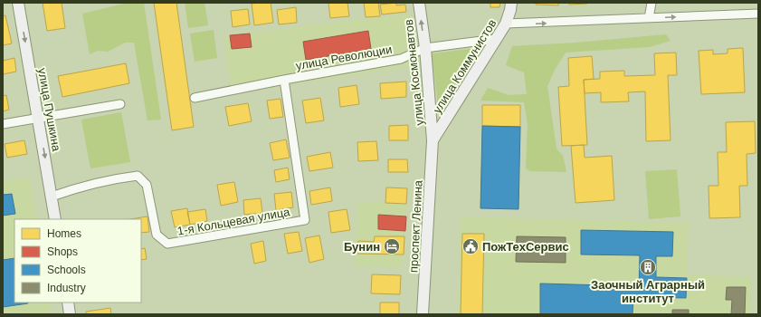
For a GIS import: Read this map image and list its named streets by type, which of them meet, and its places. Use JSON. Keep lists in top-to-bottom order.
{
  "streets": {
    "street": [
      "улица Революции",
      "улица Коммунистов",
      "улица Космонавтов",
      "улица Пушкина",
      "1-я Кольцевая улица",
      "проспект Ленина"
    ]
  },
  "crossings": [
    ["улица Революции", "улица Коммунистов"],
    ["улица Революции", "улица Космонавтов"],
    ["улица Революции", "1-я Кольцевая улица"],
    ["улица Коммунистов", "улица Космонавтов"],
    ["улица Коммунистов", "проспект Ленина"],
    ["улица Космонавтов", "проспект Ленина"],
    ["улица Пушкина", "1-я Кольцевая улица"]
  ],
  "one_way": ["улица Пушкина"],
  "places": {
    "hotel": ["Бунин"],
    "public building": ["ПожТехСервис"],
    "building": ["Заочный Аграрный институт"]
  },
  "legend": [
    "Homes",
    "Shops",
    "Schools",
    "Industry"
  ]
}
